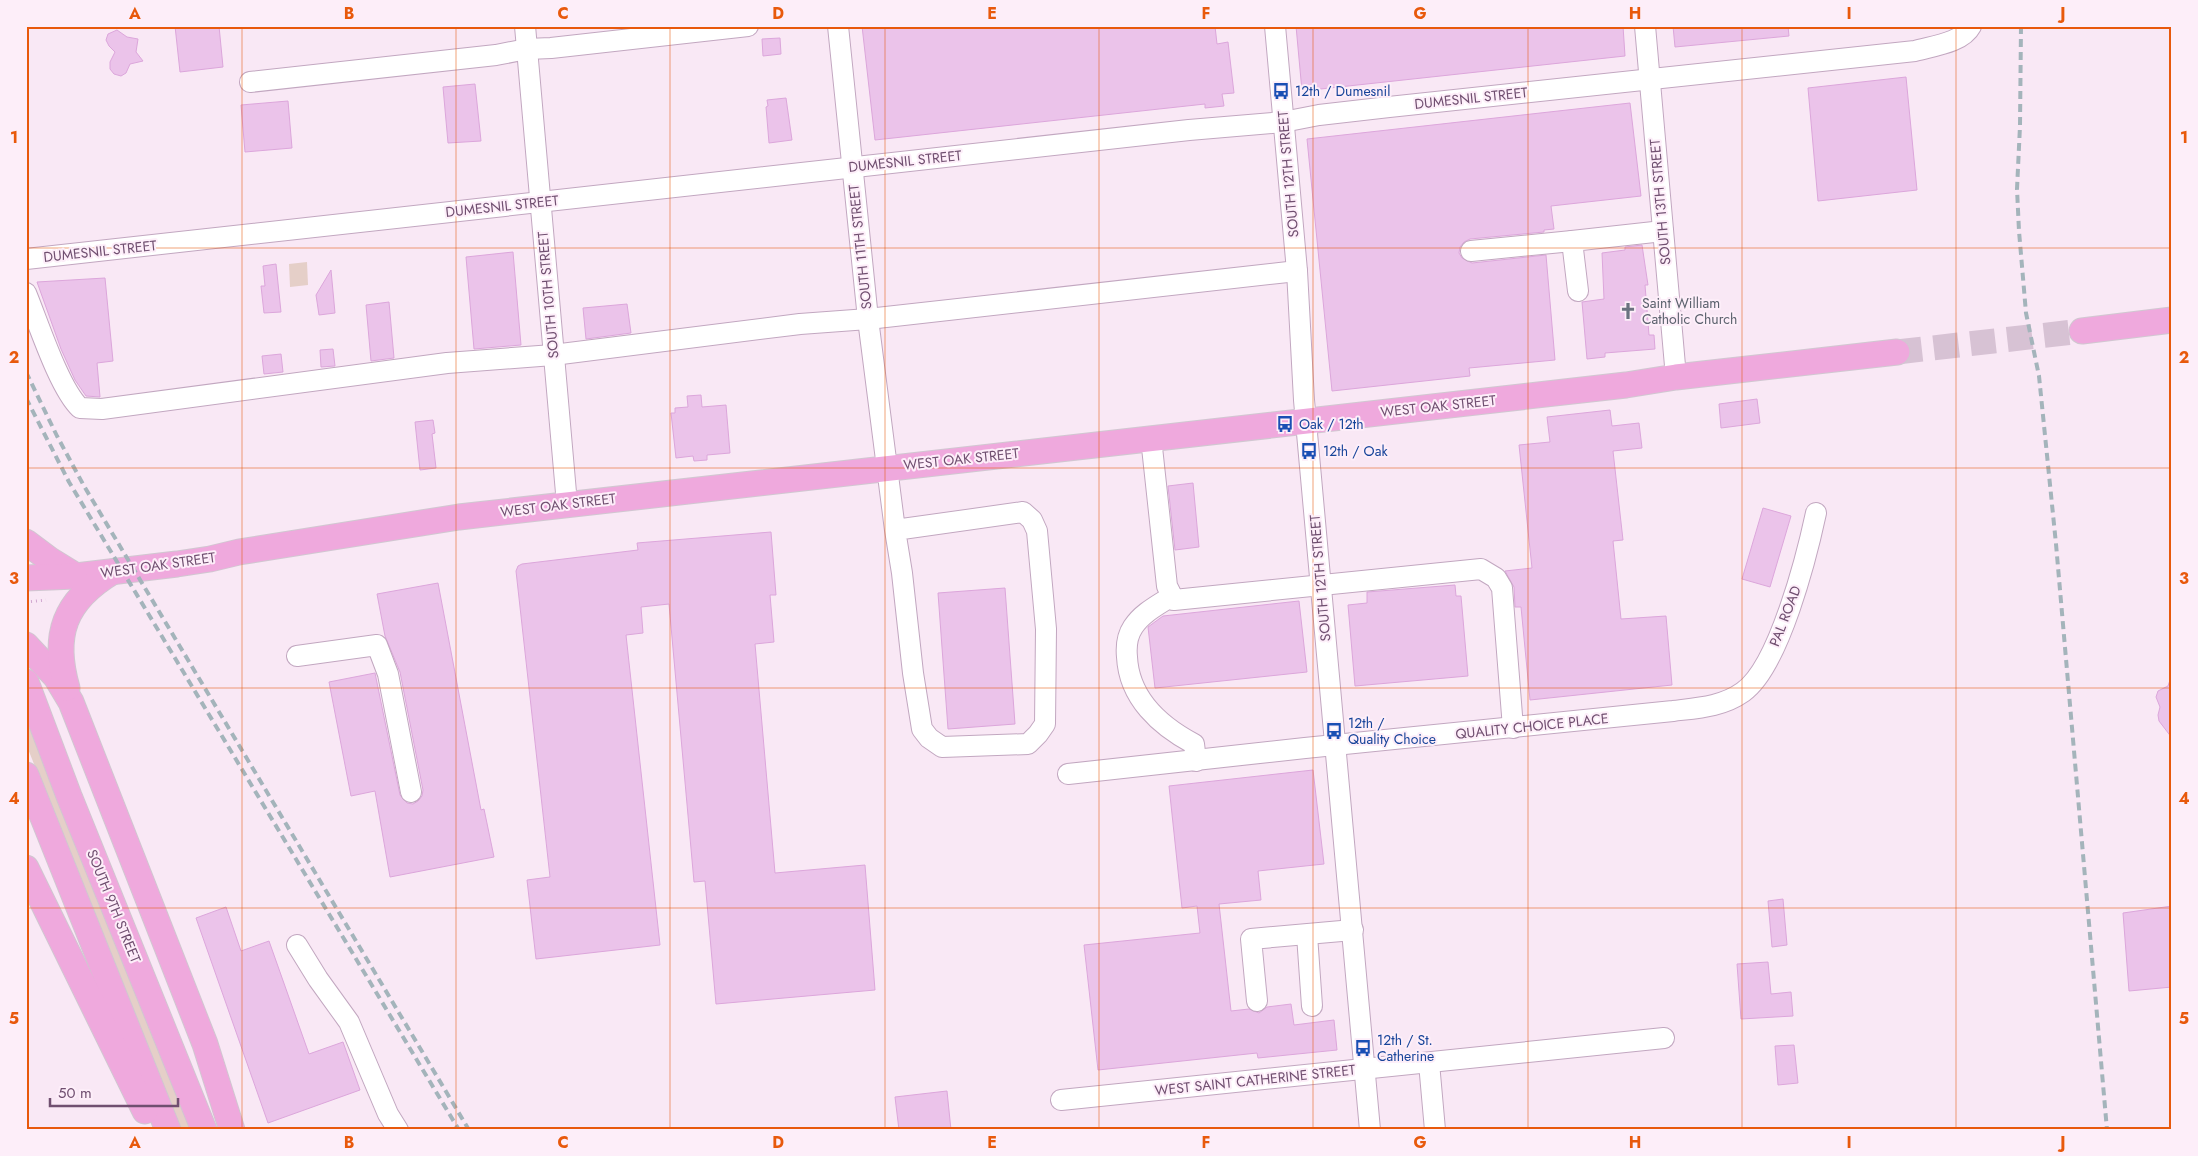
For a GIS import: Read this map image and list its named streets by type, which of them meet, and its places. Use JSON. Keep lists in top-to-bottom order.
{
  "streets": {
    "main road": ["WEST OAK STREET", "SOUTH 9TH STREET"],
    "street": [
      "DUMESNIL STREET",
      "SOUTH 12TH STREET",
      "SOUTH 13TH STREET",
      "SOUTH 11TH STREET",
      "SOUTH 10TH STREET",
      "PAL ROAD",
      "QUALITY CHOICE PLACE",
      "WEST SAINT CATHERINE STREET"
    ]
  },
  "crossings": [
    ["DUMESNIL STREET", "SOUTH 12TH STREET"],
    ["DUMESNIL STREET", "SOUTH 13TH STREET"],
    ["DUMESNIL STREET", "SOUTH 11TH STREET"],
    ["DUMESNIL STREET", "SOUTH 10TH STREET"],
    ["SOUTH 12TH STREET", "WEST OAK STREET"],
    ["SOUTH 12TH STREET", "QUALITY CHOICE PLACE"],
    ["SOUTH 12TH STREET", "WEST SAINT CATHERINE STREET"],
    ["SOUTH 13TH STREET", "WEST OAK STREET"],
    ["SOUTH 11TH STREET", "WEST OAK STREET"],
    ["SOUTH 10TH STREET", "WEST OAK STREET"],
    ["PAL ROAD", "QUALITY CHOICE PLACE"]
  ],
  "places": {
    "bus stop": [
      "12th / Dumesnil",
      "Oak / 12th",
      "12th / Oak",
      "12th / Quality Choice",
      "12th / St. Catherine"
    ],
    "church": ["Saint William Catholic Church"]
  },
  "scale_bar": "50 m",
  "grid": {
    "columns": [
      "A",
      "B",
      "C",
      "D",
      "E",
      "F",
      "G",
      "H",
      "I",
      "J"
    ],
    "rows": [
      "1",
      "2",
      "3",
      "4",
      "5"
    ]
  }
}
